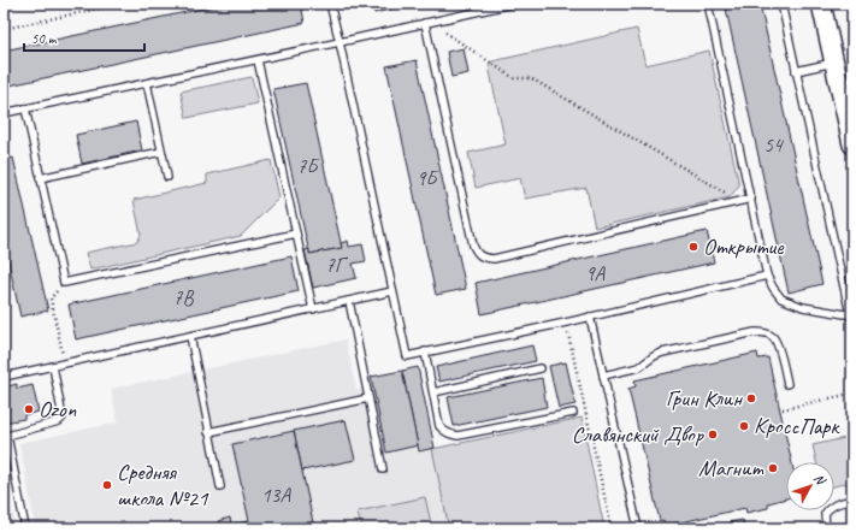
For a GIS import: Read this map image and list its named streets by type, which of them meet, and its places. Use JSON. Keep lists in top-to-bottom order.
{
  "places": [
    "Открытие",
    "Грин Клин",
    "Ozon",
    "КроссПарк",
    "Славянский Двор",
    "Магнит",
    "Средняя школа №21"
  ],
  "house_numbers": [
    "54",
    "7Б",
    "9Б",
    "7Г",
    "9А",
    "7В",
    "13А"
  ],
  "scale_bar": "50 m",
  "north": "top right"
}
